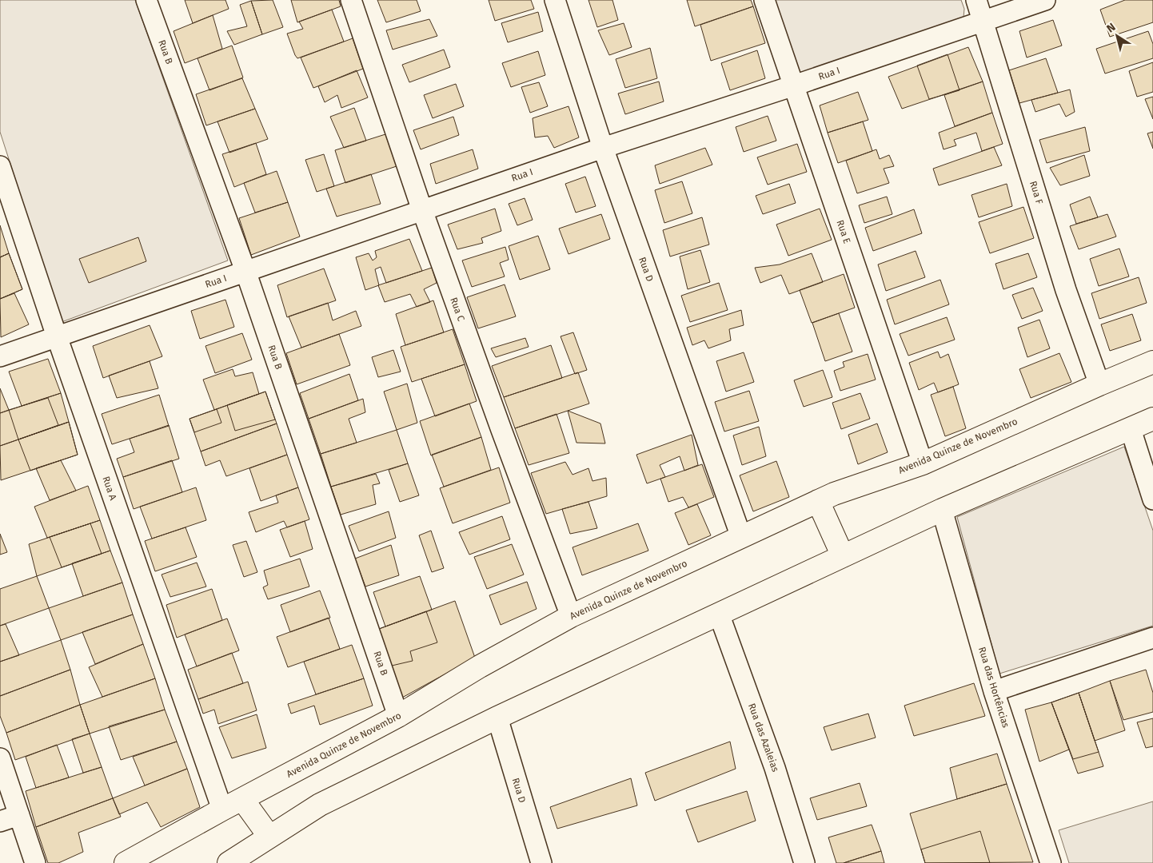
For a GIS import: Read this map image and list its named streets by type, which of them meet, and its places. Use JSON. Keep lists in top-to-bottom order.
{
  "streets": {
    "main road": ["Avenida Quinze de Novembro"],
    "street": [
      "Rua B",
      "Rua I",
      "Rua F",
      "Rua E",
      "Rua D",
      "Rua C",
      "Rua A",
      "Rua das Hortências",
      "Rua das Azaleias"
    ]
  },
  "crossings": [
    ["Rua B", "Rua I"],
    ["Rua B", "Avenida Quinze de Novembro"],
    ["Rua I", "Rua F"],
    ["Rua I", "Rua E"],
    ["Rua I", "Rua D"],
    ["Rua I", "Rua C"],
    ["Rua I", "Rua A"],
    ["Rua F", "Avenida Quinze de Novembro"],
    ["Rua E", "Avenida Quinze de Novembro"],
    ["Rua D", "Avenida Quinze de Novembro"],
    ["Rua C", "Avenida Quinze de Novembro"],
    ["Avenida Quinze de Novembro", "Rua A"]
  ],
  "north": "top left"
}
